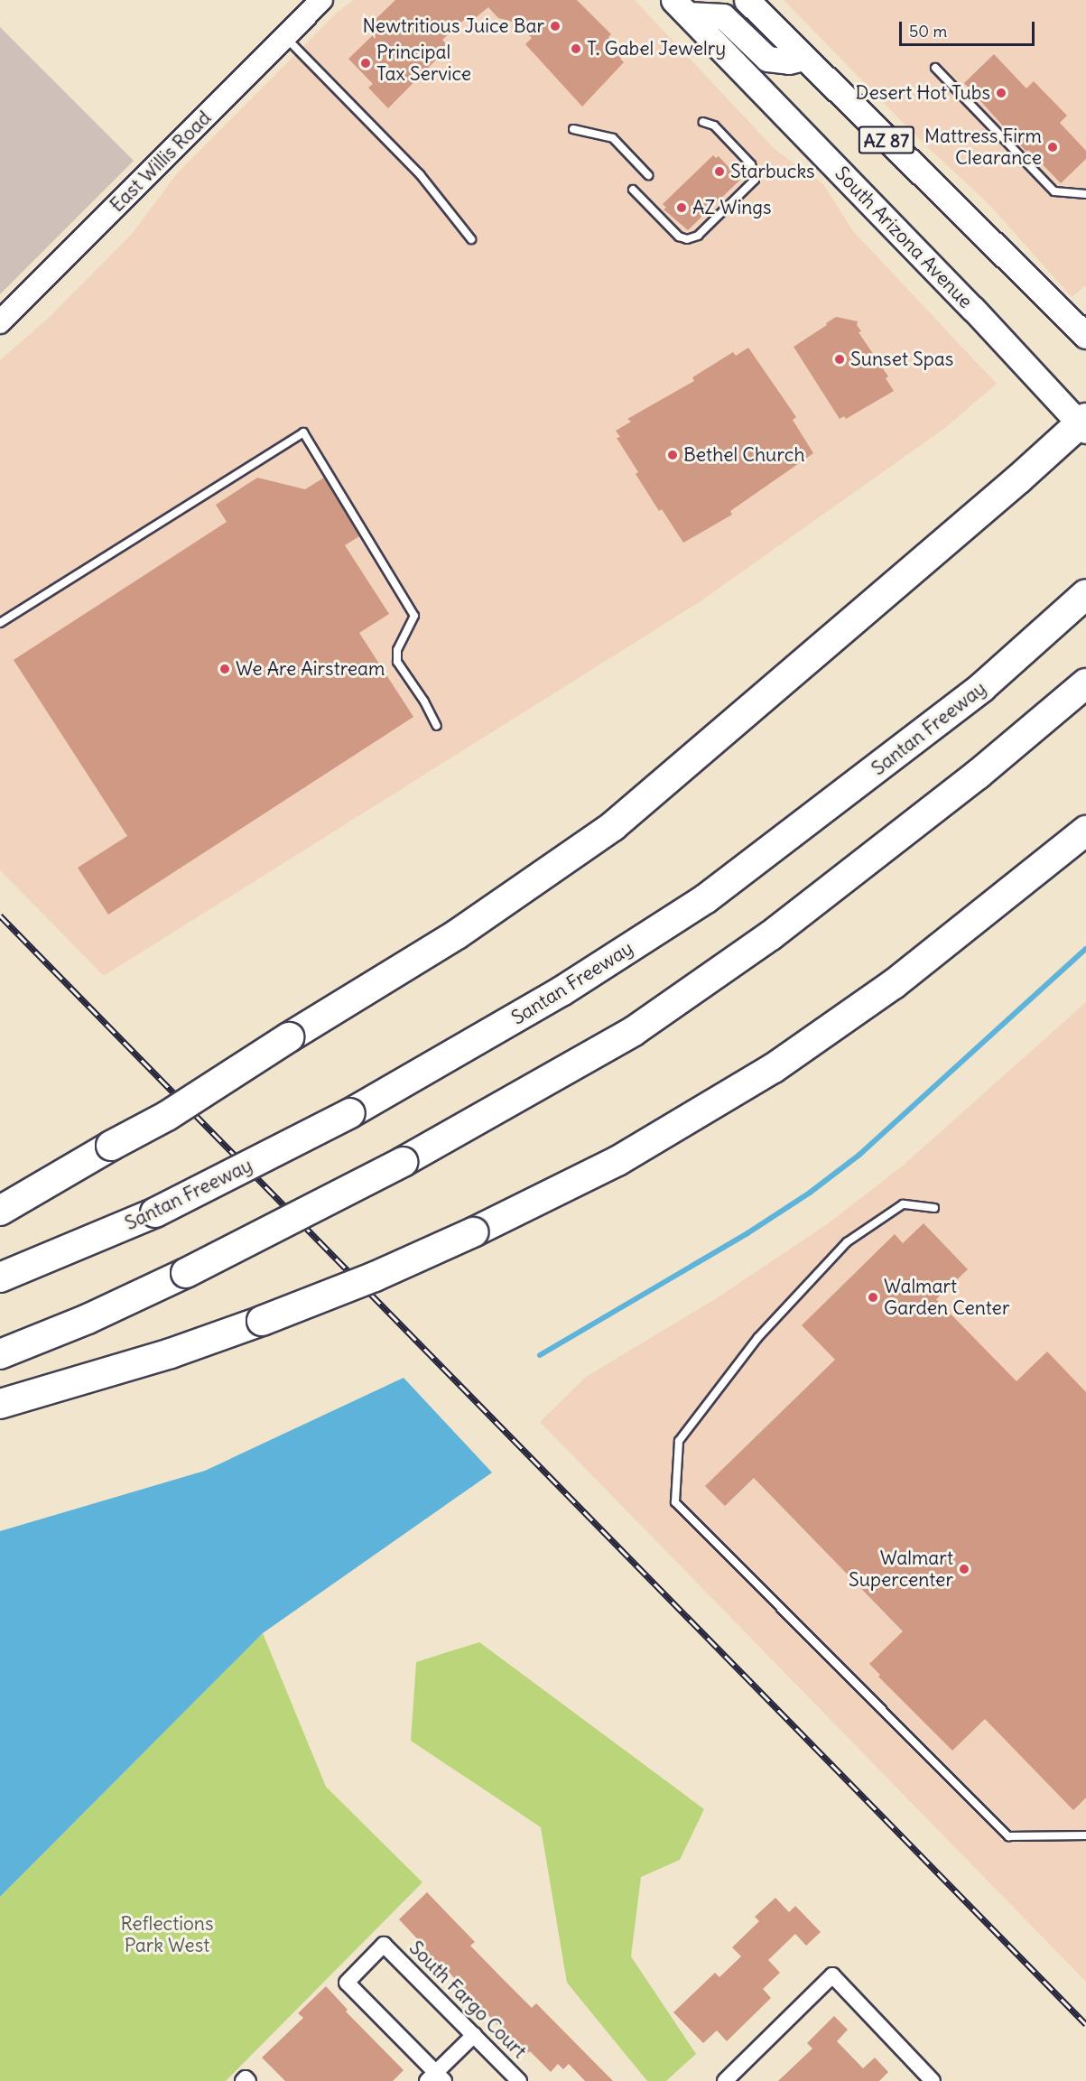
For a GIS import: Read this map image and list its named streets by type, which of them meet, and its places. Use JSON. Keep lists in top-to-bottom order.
{
  "streets": {
    "highway": ["Santan Freeway"],
    "main road": ["AZ 87", "South Arizona Avenue"],
    "street": ["East Willis Road", "South Fargo Court"]
  },
  "parks": ["Reflections Park West"],
  "places": [
    "Newtritious Juice Bar",
    "T. Gabel Jewelry",
    "Principal Tax Service",
    "Desert Hot Tubs",
    "Mattress Firm Clearance",
    "Starbucks",
    "AZ Wings",
    "Sunset Spas",
    "Bethel Church",
    "We Are Airstream",
    "Walmart Garden Center",
    "Walmart Supercenter"
  ],
  "scale_bar": "50 m"
}
